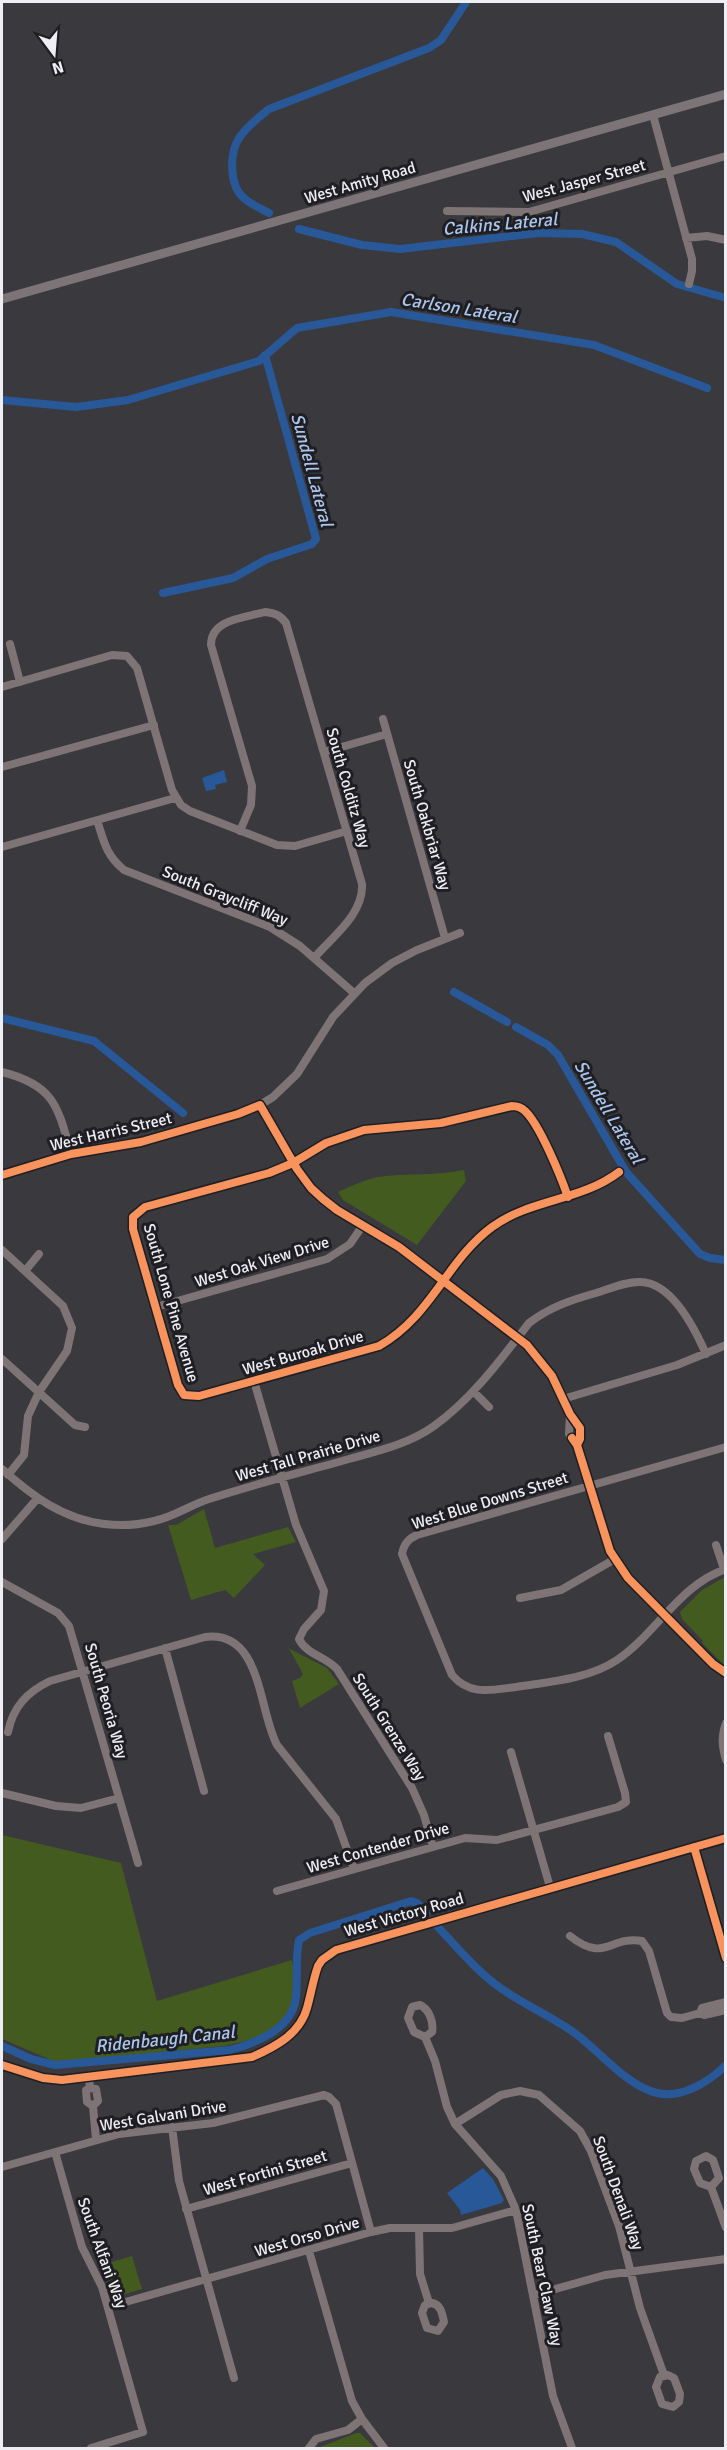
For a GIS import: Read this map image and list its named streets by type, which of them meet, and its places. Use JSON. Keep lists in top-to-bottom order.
{
  "streets": {
    "main road": ["West Amity Road", "West Victory Road"],
    "street": [
      "West Jasper Street",
      "South Colditz Way",
      "South Oakbriar Way",
      "South Graycliff Way",
      "West Harris Street",
      "West Oak View Drive",
      "South Lone Pine Avenue",
      "West Buroak Drive",
      "West Tall Prairie Drive",
      "West Blue Downs Street",
      "South Peoria Way",
      "South Grenze Way",
      "West Contender Drive",
      "West Galvani Drive",
      "West Fortini Street",
      "South Denali Way",
      "West Orso Drive",
      "South Alfani Way",
      "South Bear Claw Way"
    ]
  },
  "crossings": [
    ["South Colditz Way", "South Graycliff Way"],
    ["South Oakbriar Way", "West Harris Street"],
    ["South Graycliff Way", "West Harris Street"],
    ["West Oak View Drive", "South Lone Pine Avenue"],
    ["South Lone Pine Avenue", "West Buroak Drive"],
    ["West Tall Prairie Drive", "South Grenze Way"],
    ["South Grenze Way", "West Contender Drive"],
    ["West Galvani Drive", "West Fortini Street"],
    ["West Galvani Drive", "South Alfani Way"],
    ["South Denali Way", "South Bear Claw Way"],
    ["West Orso Drive", "South Alfani Way"],
    ["West Orso Drive", "South Bear Claw Way"]
  ],
  "water": [
    "Calkins Lateral",
    "Carlson Lateral",
    "Sundell Lateral",
    "Ridenbaugh Canal"
  ],
  "north": "bottom"
}
